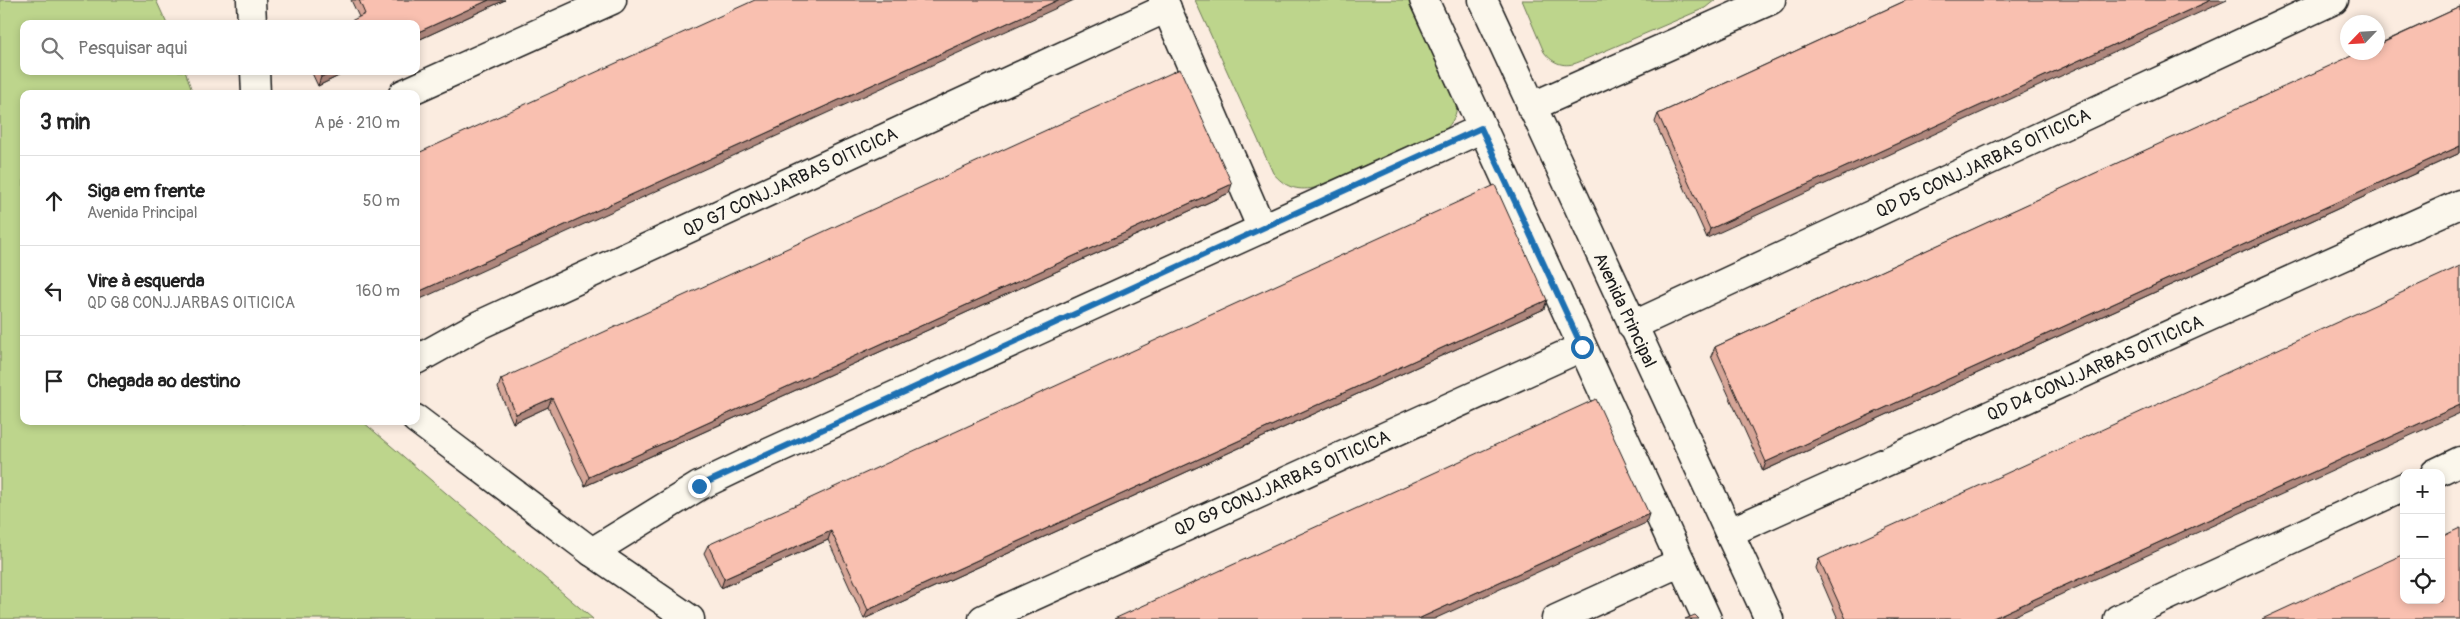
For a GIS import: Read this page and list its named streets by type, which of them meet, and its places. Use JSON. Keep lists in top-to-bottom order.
{
  "streets": {
    "street": [
      "QD D5 CONJ.JARBAS OITICICA",
      "QD G7 CONJ.JARBAS OITICICA",
      "Avenida Principal",
      "QD D4 CONJ.JARBAS OITICICA",
      "QD G9 CONJ.JARBAS OITICICA"
    ]
  },
  "crossings": [
    ["QD D5 CONJ.JARBAS OITICICA", "Avenida Principal"],
    ["Avenida Principal", "QD D4 CONJ.JARBAS OITICICA"]
  ],
  "north": "bottom left",
  "page": {
    "search": "Pesquisar aqui",
    "heading": ["3 min", "A pé · 210 m"],
    "list": [
      ["Siga em frente", "Avenida Principal", "50 m"],
      ["Vire à esquerda", "QD G8 CONJ.JARBAS OITICICA", "160 m"],
      "Chegada ao destino"
    ],
    "map_buttons": ["+", "−"]
  }
}
